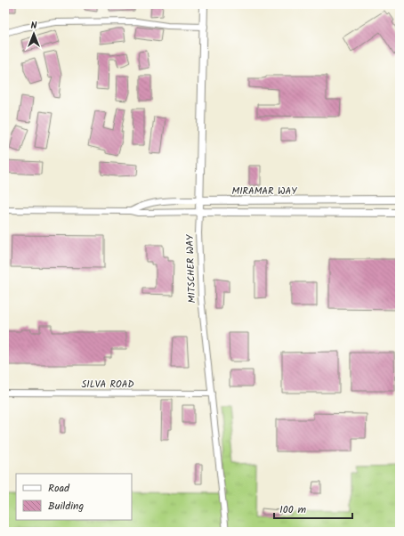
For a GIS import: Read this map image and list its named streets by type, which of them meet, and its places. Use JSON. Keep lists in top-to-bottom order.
{
  "streets": {
    "main road": ["MIRAMAR WAY", "MITSCHER WAY"],
    "street": ["SILVA ROAD"]
  },
  "crossings": [
    ["MIRAMAR WAY", "MITSCHER WAY"],
    ["MITSCHER WAY", "SILVA ROAD"]
  ],
  "legend": ["Road", "Building"],
  "scale_bar": "100 m",
  "north": "top"
}
